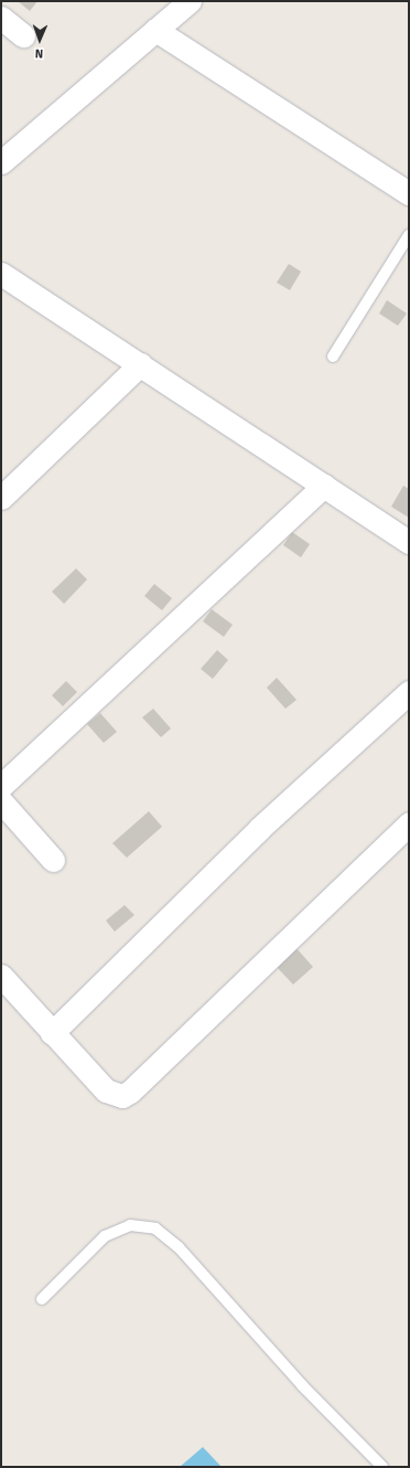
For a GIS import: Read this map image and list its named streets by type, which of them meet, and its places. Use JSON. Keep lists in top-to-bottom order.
{
  "north": "bottom"
}
